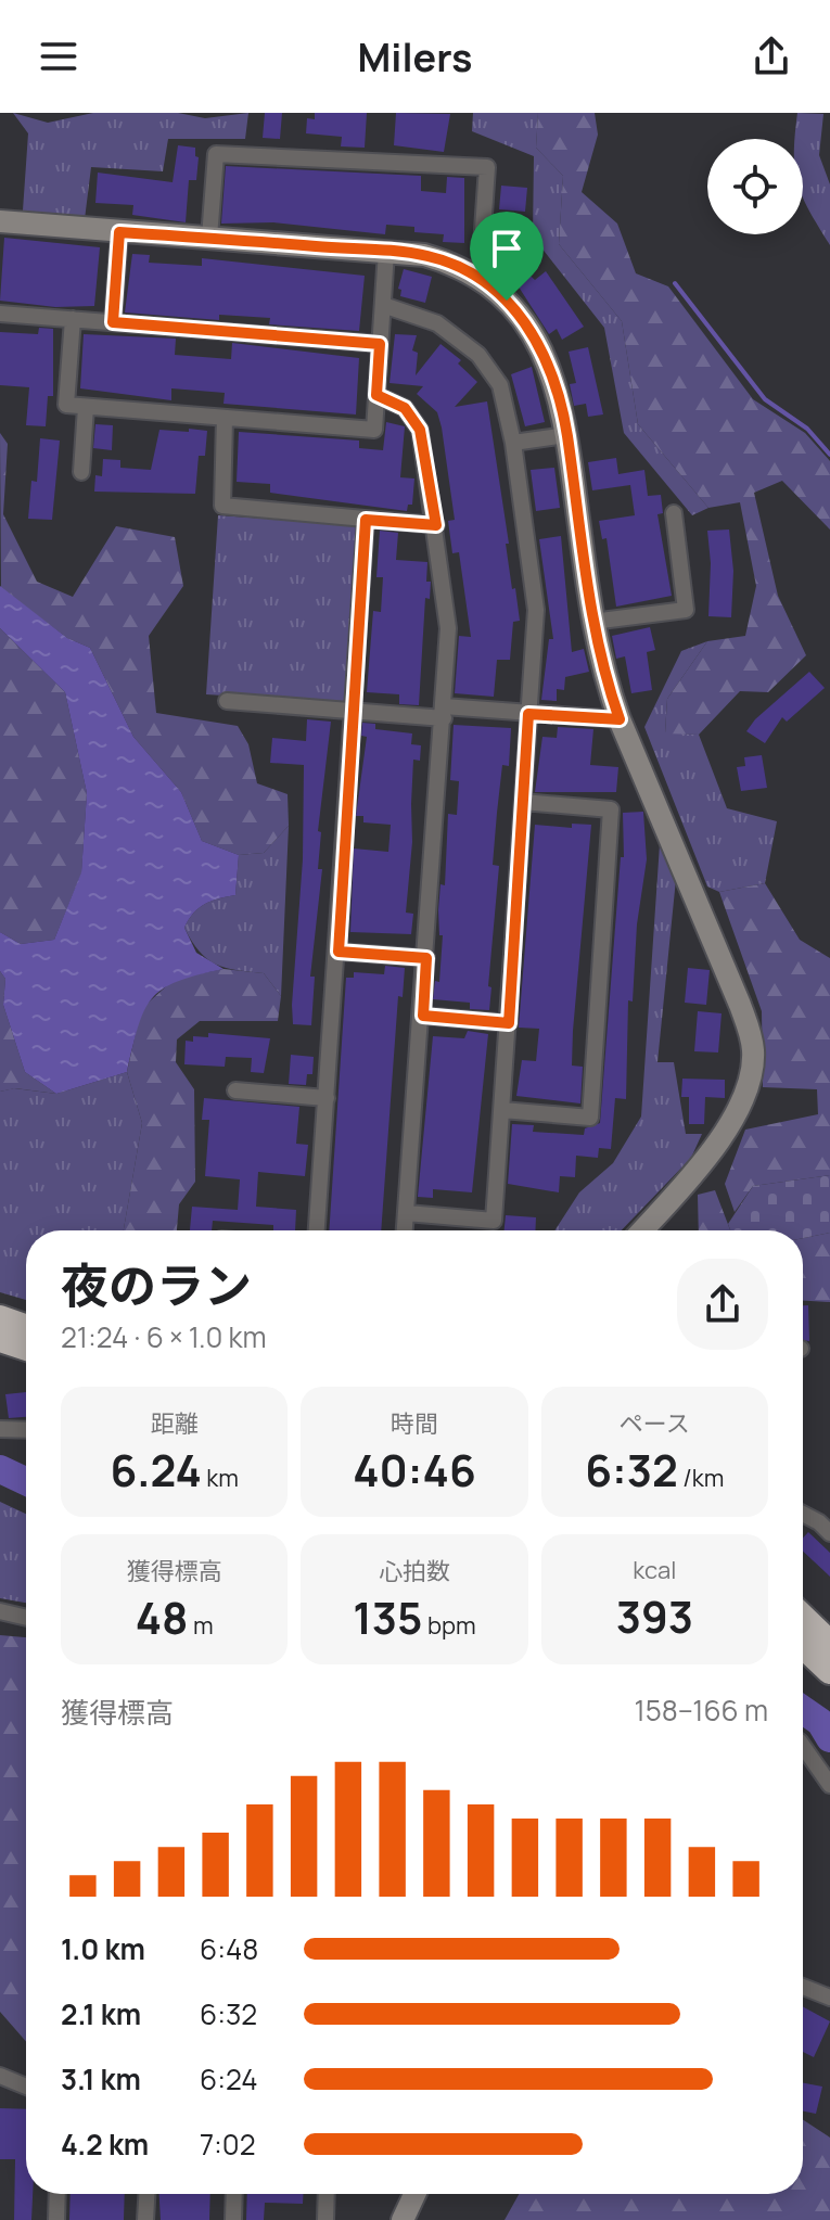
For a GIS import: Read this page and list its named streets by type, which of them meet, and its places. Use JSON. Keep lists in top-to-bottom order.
{
  "page": {
    "header": "Milers",
    "heading": ["夜のラン", "21:24 · 6 × 1.0 km"],
    "stats": [
      ["距離", "6.24 km"],
      ["時間", "40:46"],
      ["ペース", "6:32 /km"],
      ["獲得標高", "48 m"],
      ["心拍数", "135 bpm"],
      ["kcal", "393"]
    ],
    "chart": ["獲得標高", "158–166 m"],
    "list": [
      {
        "name": "1.0 km",
        "note": "6:48"
      },
      {
        "name": "2.1 km",
        "note": "6:32"
      },
      {
        "name": "3.1 km",
        "note": "6:24"
      },
      {
        "name": "4.2 km",
        "note": "7:02"
      }
    ]
  }
}
